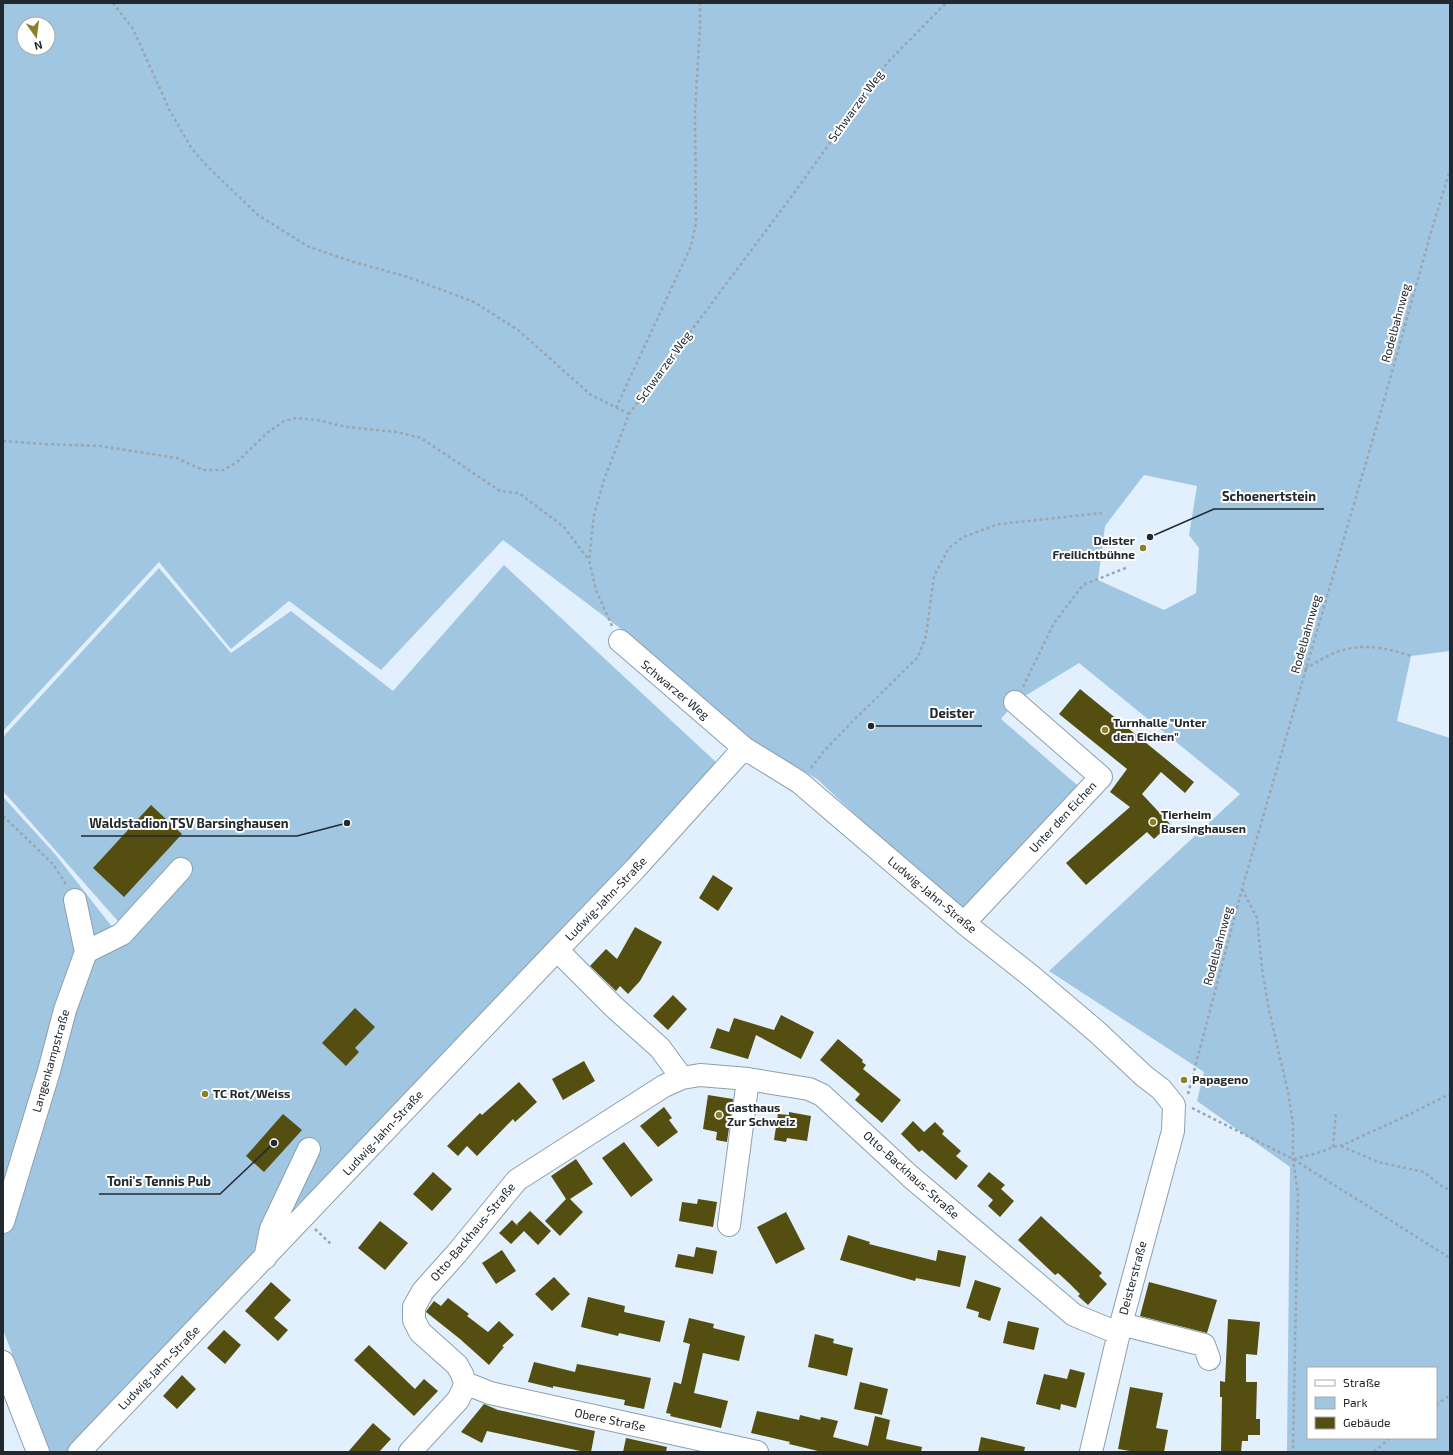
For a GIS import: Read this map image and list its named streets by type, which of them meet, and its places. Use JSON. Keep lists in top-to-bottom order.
{
  "streets": {
    "street": [
      "Schwarzer Weg",
      "Unter den Eichen",
      "Ludwig-Jahn-Straße",
      "Langenkampstraße",
      "Otto-Backhaus-Straße",
      "Deisterstraße",
      "Obere Straße"
    ],
    "path": ["Rodelbahnweg"]
  },
  "crossings": [
    ["Schwarzer Weg", "Ludwig-Jahn-Straße"],
    ["Rodelbahnweg", "Ludwig-Jahn-Straße"],
    ["Rodelbahnweg", "Deisterstraße"],
    ["Unter den Eichen", "Ludwig-Jahn-Straße"],
    ["Ludwig-Jahn-Straße", "Deisterstraße"],
    ["Otto-Backhaus-Straße", "Deisterstraße"],
    ["Otto-Backhaus-Straße", "Obere Straße"]
  ],
  "places": [
    "Schoenertstein",
    "Deister Freilichtbühne",
    "Deister",
    "Turnhalle \"Unter den Eichen\"",
    "Tierheim Barsinghausen",
    "Waldstadion TSV Barsinghausen",
    "Papageno",
    "TC Rot/Weiss",
    "Gasthaus Zur Schweiz",
    "Toni's Tennis Pub"
  ],
  "legend": ["Straße", "Park", "Gebäude"],
  "north": "bottom"
}
